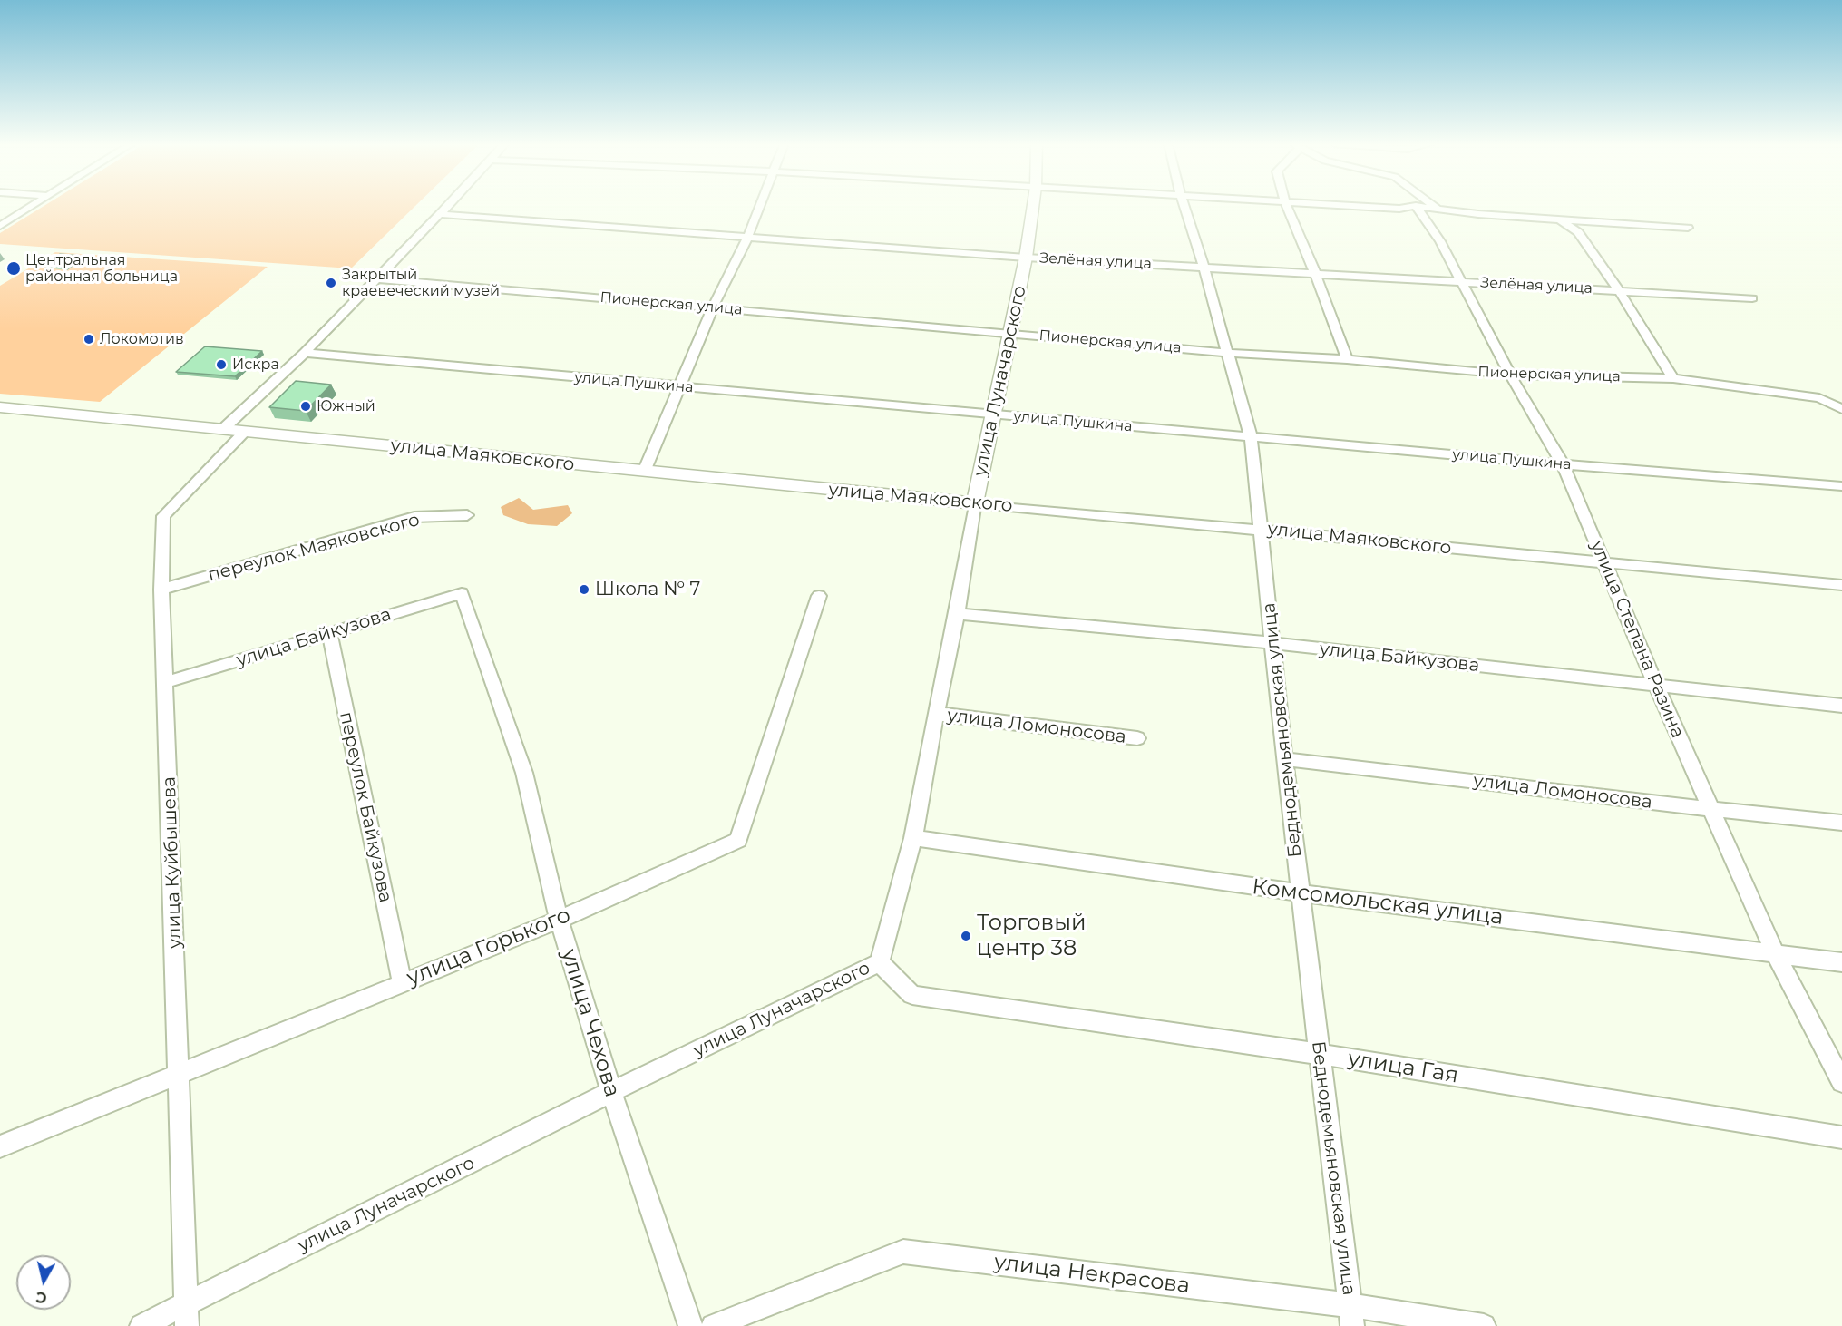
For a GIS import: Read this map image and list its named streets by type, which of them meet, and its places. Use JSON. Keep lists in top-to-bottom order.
{
  "streets": {
    "main road": ["улица Луначарского", "улица Маяковского"],
    "street": [
      "Зелёная улица",
      "Пионерская улица",
      "улица Пушкина",
      "переулок Маяковского",
      "улица Байкузова",
      "улица Степана Разина",
      "улица Ломоносова",
      "Беднодемьяновская улица",
      "переулок Байкузова",
      "улица Куйбышева",
      "Комсомольская улица",
      "улица Горького",
      "улица Чехова",
      "улица Гая",
      "улица Некрасова"
    ]
  },
  "crossings": [
    ["Зелёная улица", "улица Луначарского"],
    ["Зелёная улица", "улица Степана Разина"],
    ["Зелёная улица", "Беднодемьяновская улица"],
    ["Пионерская улица", "улица Луначарского"],
    ["Пионерская улица", "улица Степана Разина"],
    ["Пионерская улица", "Беднодемьяновская улица"],
    ["улица Луначарского", "улица Пушкина"],
    ["улица Луначарского", "улица Маяковского"],
    ["улица Луначарского", "улица Байкузова"],
    ["улица Луначарского", "улица Ломоносова"],
    ["улица Луначарского", "улица Куйбышева"],
    ["улица Луначарского", "Комсомольская улица"],
    ["улица Луначарского", "улица Чехова"],
    ["улица Луначарского", "улица Гая"],
    ["улица Пушкина", "улица Степана Разина"],
    ["улица Пушкина", "Беднодемьяновская улица"],
    ["улица Маяковского", "улица Степана Разина"],
    ["улица Маяковского", "Беднодемьяновская улица"],
    ["улица Маяковского", "улица Куйбышева"],
    ["переулок Маяковского", "улица Куйбышева"],
    ["улица Байкузова", "улица Степана Разина"],
    ["улица Байкузова", "Беднодемьяновская улица"],
    ["улица Байкузова", "переулок Байкузова"],
    ["улица Байкузова", "улица Куйбышева"],
    ["улица Байкузова", "улица Чехова"],
    ["улица Степана Разина", "улица Ломоносова"],
    ["улица Степана Разина", "Комсомольская улица"],
    ["улица Ломоносова", "Беднодемьяновская улица"],
    ["Беднодемьяновская улица", "Комсомольская улица"],
    ["Беднодемьяновская улица", "улица Гая"],
    ["Беднодемьяновская улица", "улица Некрасова"],
    ["переулок Байкузова", "улица Горького"],
    ["улица Куйбышева", "улица Горького"],
    ["улица Горького", "улица Чехова"]
  ],
  "places": [
    "Центральная районная больница",
    "Закрытый краевеческий музей",
    "Локомотив",
    "Искра",
    "Южный",
    "Школа № 7",
    "Торговый центр 38"
  ],
  "north": "bottom"
}
